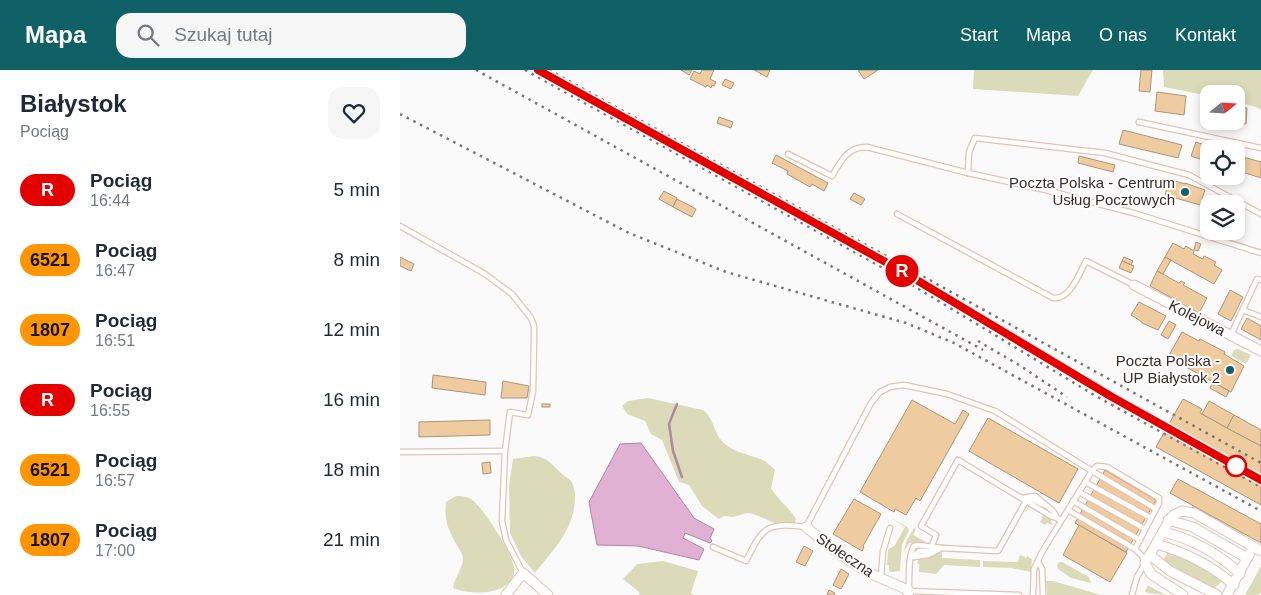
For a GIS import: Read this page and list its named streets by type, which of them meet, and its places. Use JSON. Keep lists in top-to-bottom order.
{
  "streets": {
    "street": ["Kolejowa", "Stołeczna"]
  },
  "places": ["Poczta Polska - Centrum Usług Pocztowych", "Poczta Polska - UP Białystok 2"],
  "north": "right",
  "page": {
    "header": "Mapa",
    "search": "Szukaj tutaj",
    "nav": [
      "Start",
      "Mapa",
      "O nas",
      "Kontakt"
    ],
    "heading": ["Białystok", "Pociąg"],
    "on_map": "R",
    "list": [
      {
        "mark": "R",
        "name": "Pociąg",
        "note": "16:44",
        "value": "5 min"
      },
      {
        "mark": "6521",
        "name": "Pociąg",
        "note": "16:47",
        "value": "8 min"
      },
      {
        "mark": "1807",
        "name": "Pociąg",
        "note": "16:51",
        "value": "12 min"
      },
      {
        "mark": "R",
        "name": "Pociąg",
        "note": "16:55",
        "value": "16 min"
      },
      {
        "mark": "6521",
        "name": "Pociąg",
        "note": "16:57",
        "value": "18 min"
      },
      {
        "mark": "1807",
        "name": "Pociąg",
        "note": "17:00",
        "value": "21 min"
      }
    ]
  }
}
